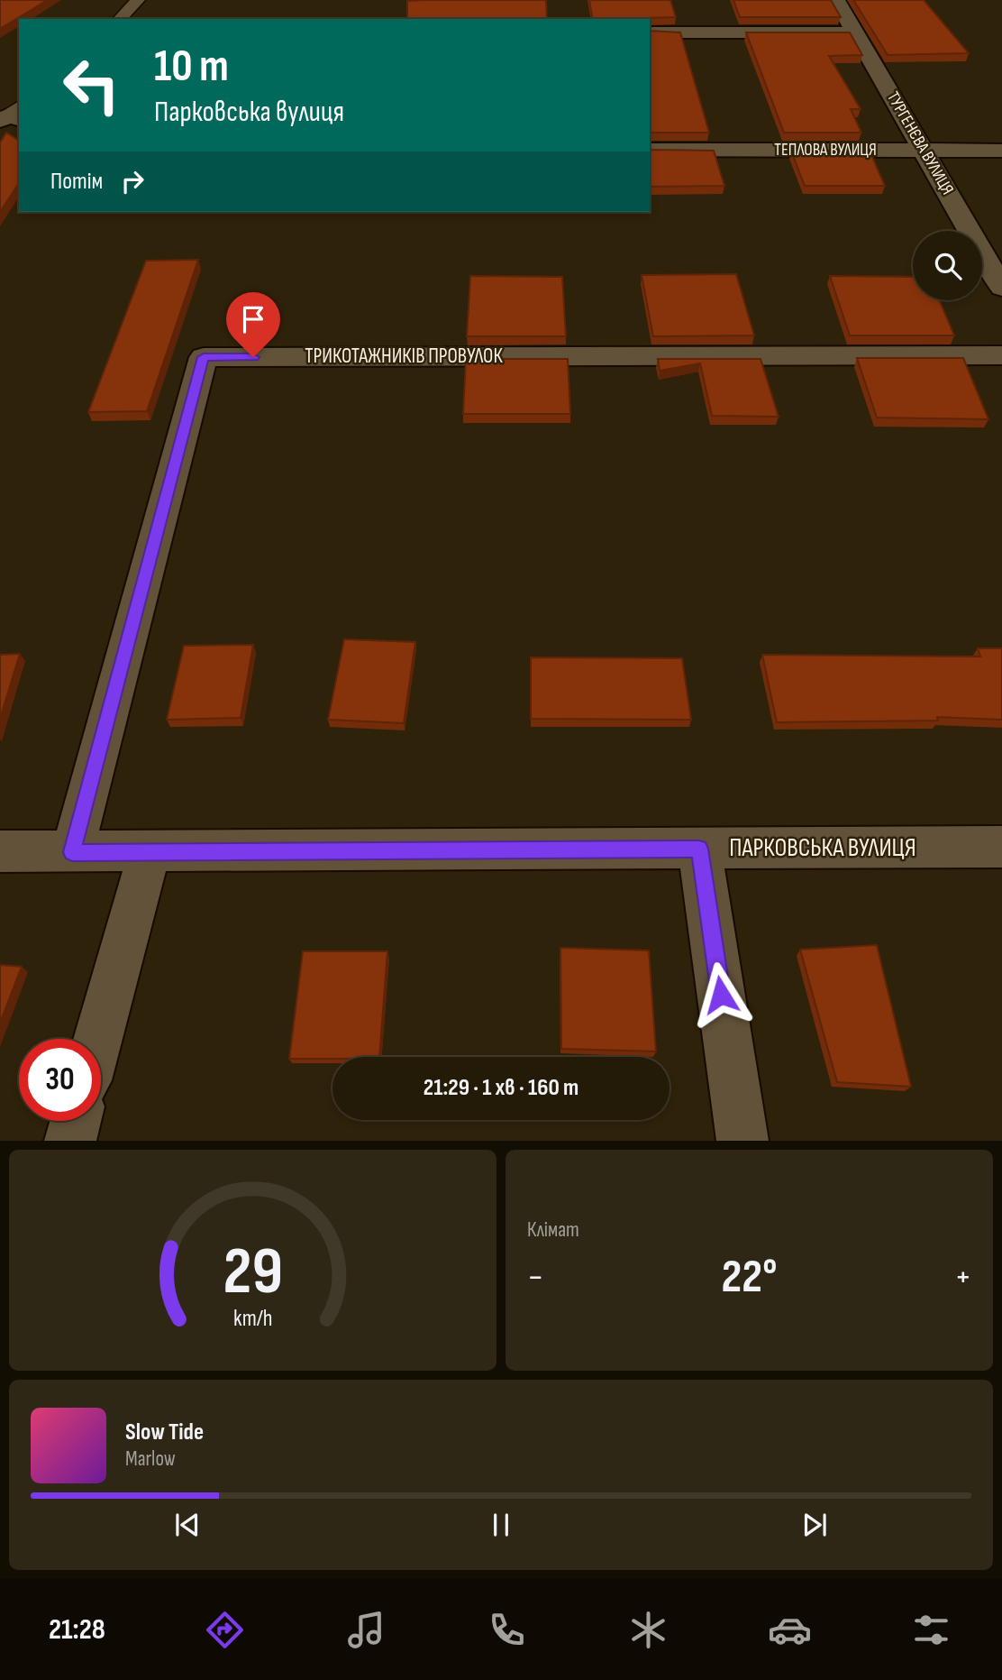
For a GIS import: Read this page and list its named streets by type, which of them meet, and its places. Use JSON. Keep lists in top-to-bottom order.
{
  "streets": {
    "street": [
      "ТУРГЕНЄВА ВУЛИЦЯ",
      "ТЕПЛОВА ВУЛИЦЯ",
      "ТРИКОТАЖНИКІВ ПРОВУЛОК",
      "ПАРКОВСЬКА ВУЛИЦЯ"
    ]
  },
  "crossings": [
    ["ТУРГЕНЄВА ВУЛИЦЯ", "ТЕПЛОВА ВУЛИЦЯ"],
    ["ТРИКОТАЖНИКІВ ПРОВУЛОК", "ПАРКОВСЬКА ВУЛИЦЯ"]
  ],
  "page": {
    "turn": ["10 m", "Парковська вулиця"],
    "then": "Потім",
    "limit": "30",
    "trip": "21:29 · 1 хв · 160 m",
    "tile": "Клімат",
    "heat": ["−", "22°", "+"],
    "song": ["Slow Tide", "Marlow"],
    "tabs": "21:28",
    "gauge": ["29", "km/h"]
  }
}
